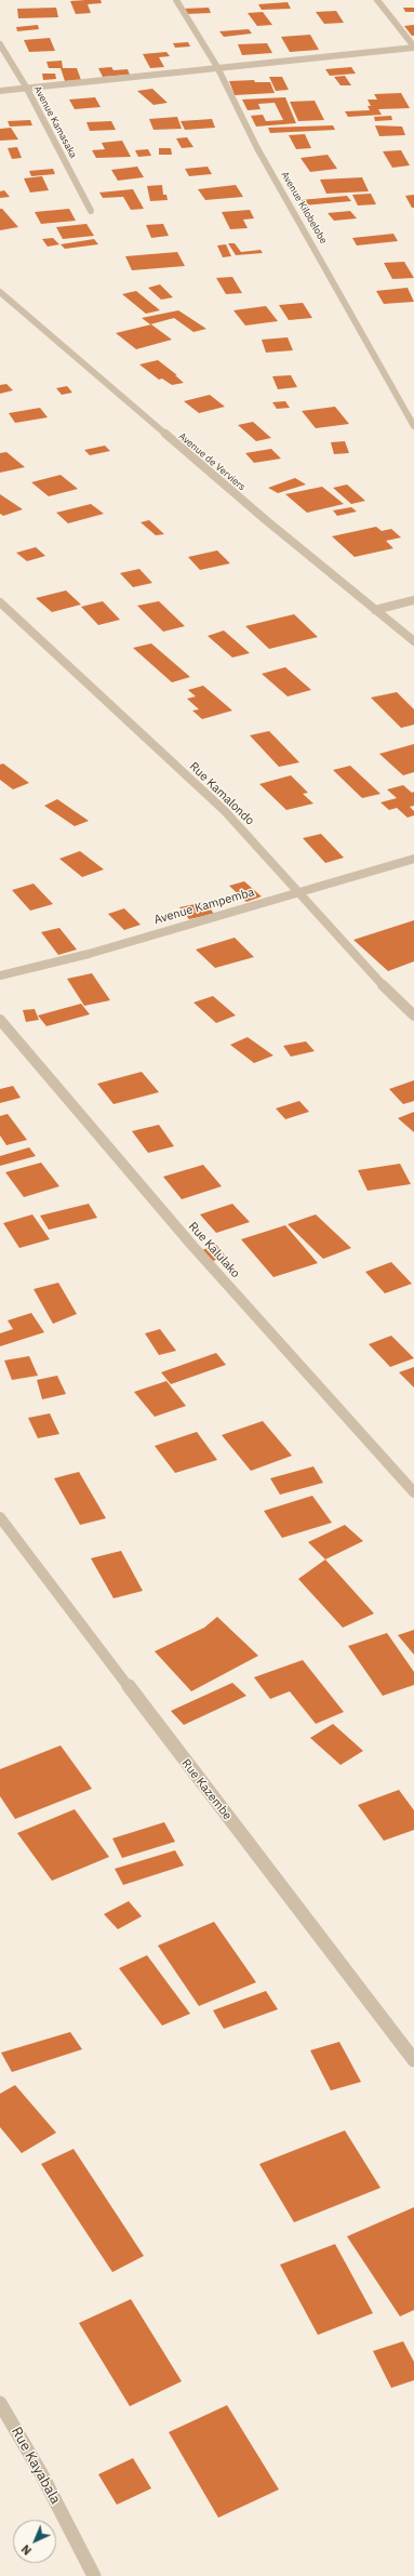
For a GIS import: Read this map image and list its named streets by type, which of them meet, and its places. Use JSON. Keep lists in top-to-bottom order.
{
  "streets": {
    "street": [
      "Avenue Kamasaka",
      "Avenue Kilobelobe",
      "Avenue de Verviers",
      "Rue Kamalondo",
      "Avenue Kampemba",
      "Rue Kalulako",
      "Rue Kazembe",
      "Rue Kayabala"
    ]
  },
  "crossings": [
    ["Rue Kamalondo", "Avenue Kampemba"]
  ],
  "north": "bottom left"
}
